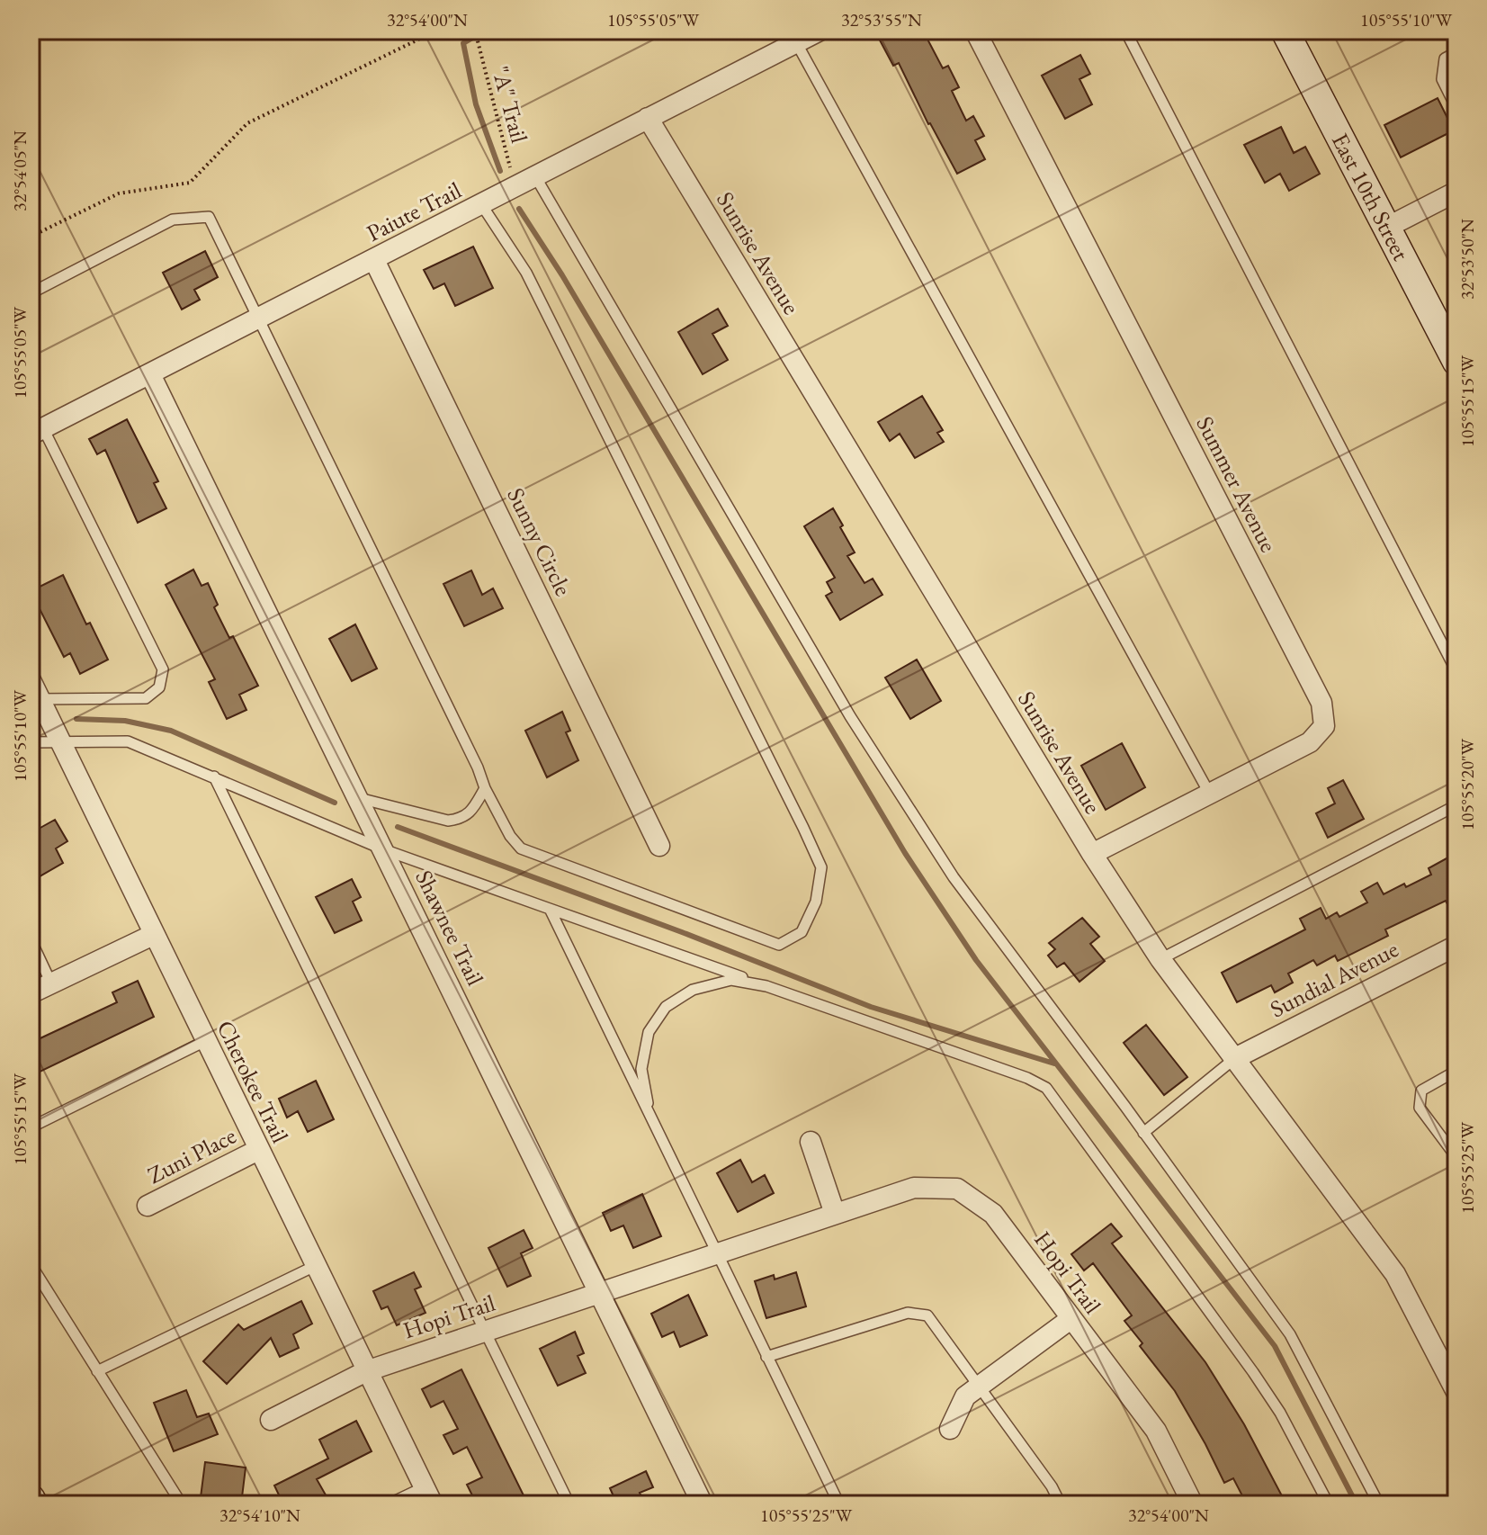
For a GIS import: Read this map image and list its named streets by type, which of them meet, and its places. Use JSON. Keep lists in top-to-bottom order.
{
  "streets": {
    "street": [
      "East 10th Street",
      "Paiute Trail",
      "Sunrise Avenue",
      "Summer Avenue",
      "Sunny Circle",
      "Shawnee Trail",
      "Sundial Avenue",
      "Cherokee Trail",
      "Zuni Place",
      "Hopi Trail"
    ],
    "path": ["\"A\" Trail"]
  },
  "crossings": [
    ["\"A\" Trail", "Paiute Trail"],
    ["Paiute Trail", "Sunrise Avenue"],
    ["Paiute Trail", "Sunny Circle"],
    ["Paiute Trail", "Shawnee Trail"],
    ["Sunrise Avenue", "Summer Avenue"],
    ["Sunrise Avenue", "Sundial Avenue"],
    ["Shawnee Trail", "Hopi Trail"],
    ["Cherokee Trail", "Zuni Place"],
    ["Cherokee Trail", "Hopi Trail"]
  ],
  "coordinates": [
    "32°54'00\"N",
    "105°55'05\"W",
    "32°53'55\"N",
    "105°55'10\"W",
    "32°54'05\"N",
    "32°53'50\"N",
    "105°55'15\"W",
    "105°55'20\"W",
    "105°55'25\"W",
    "32°54'10\"N"
  ]
}
